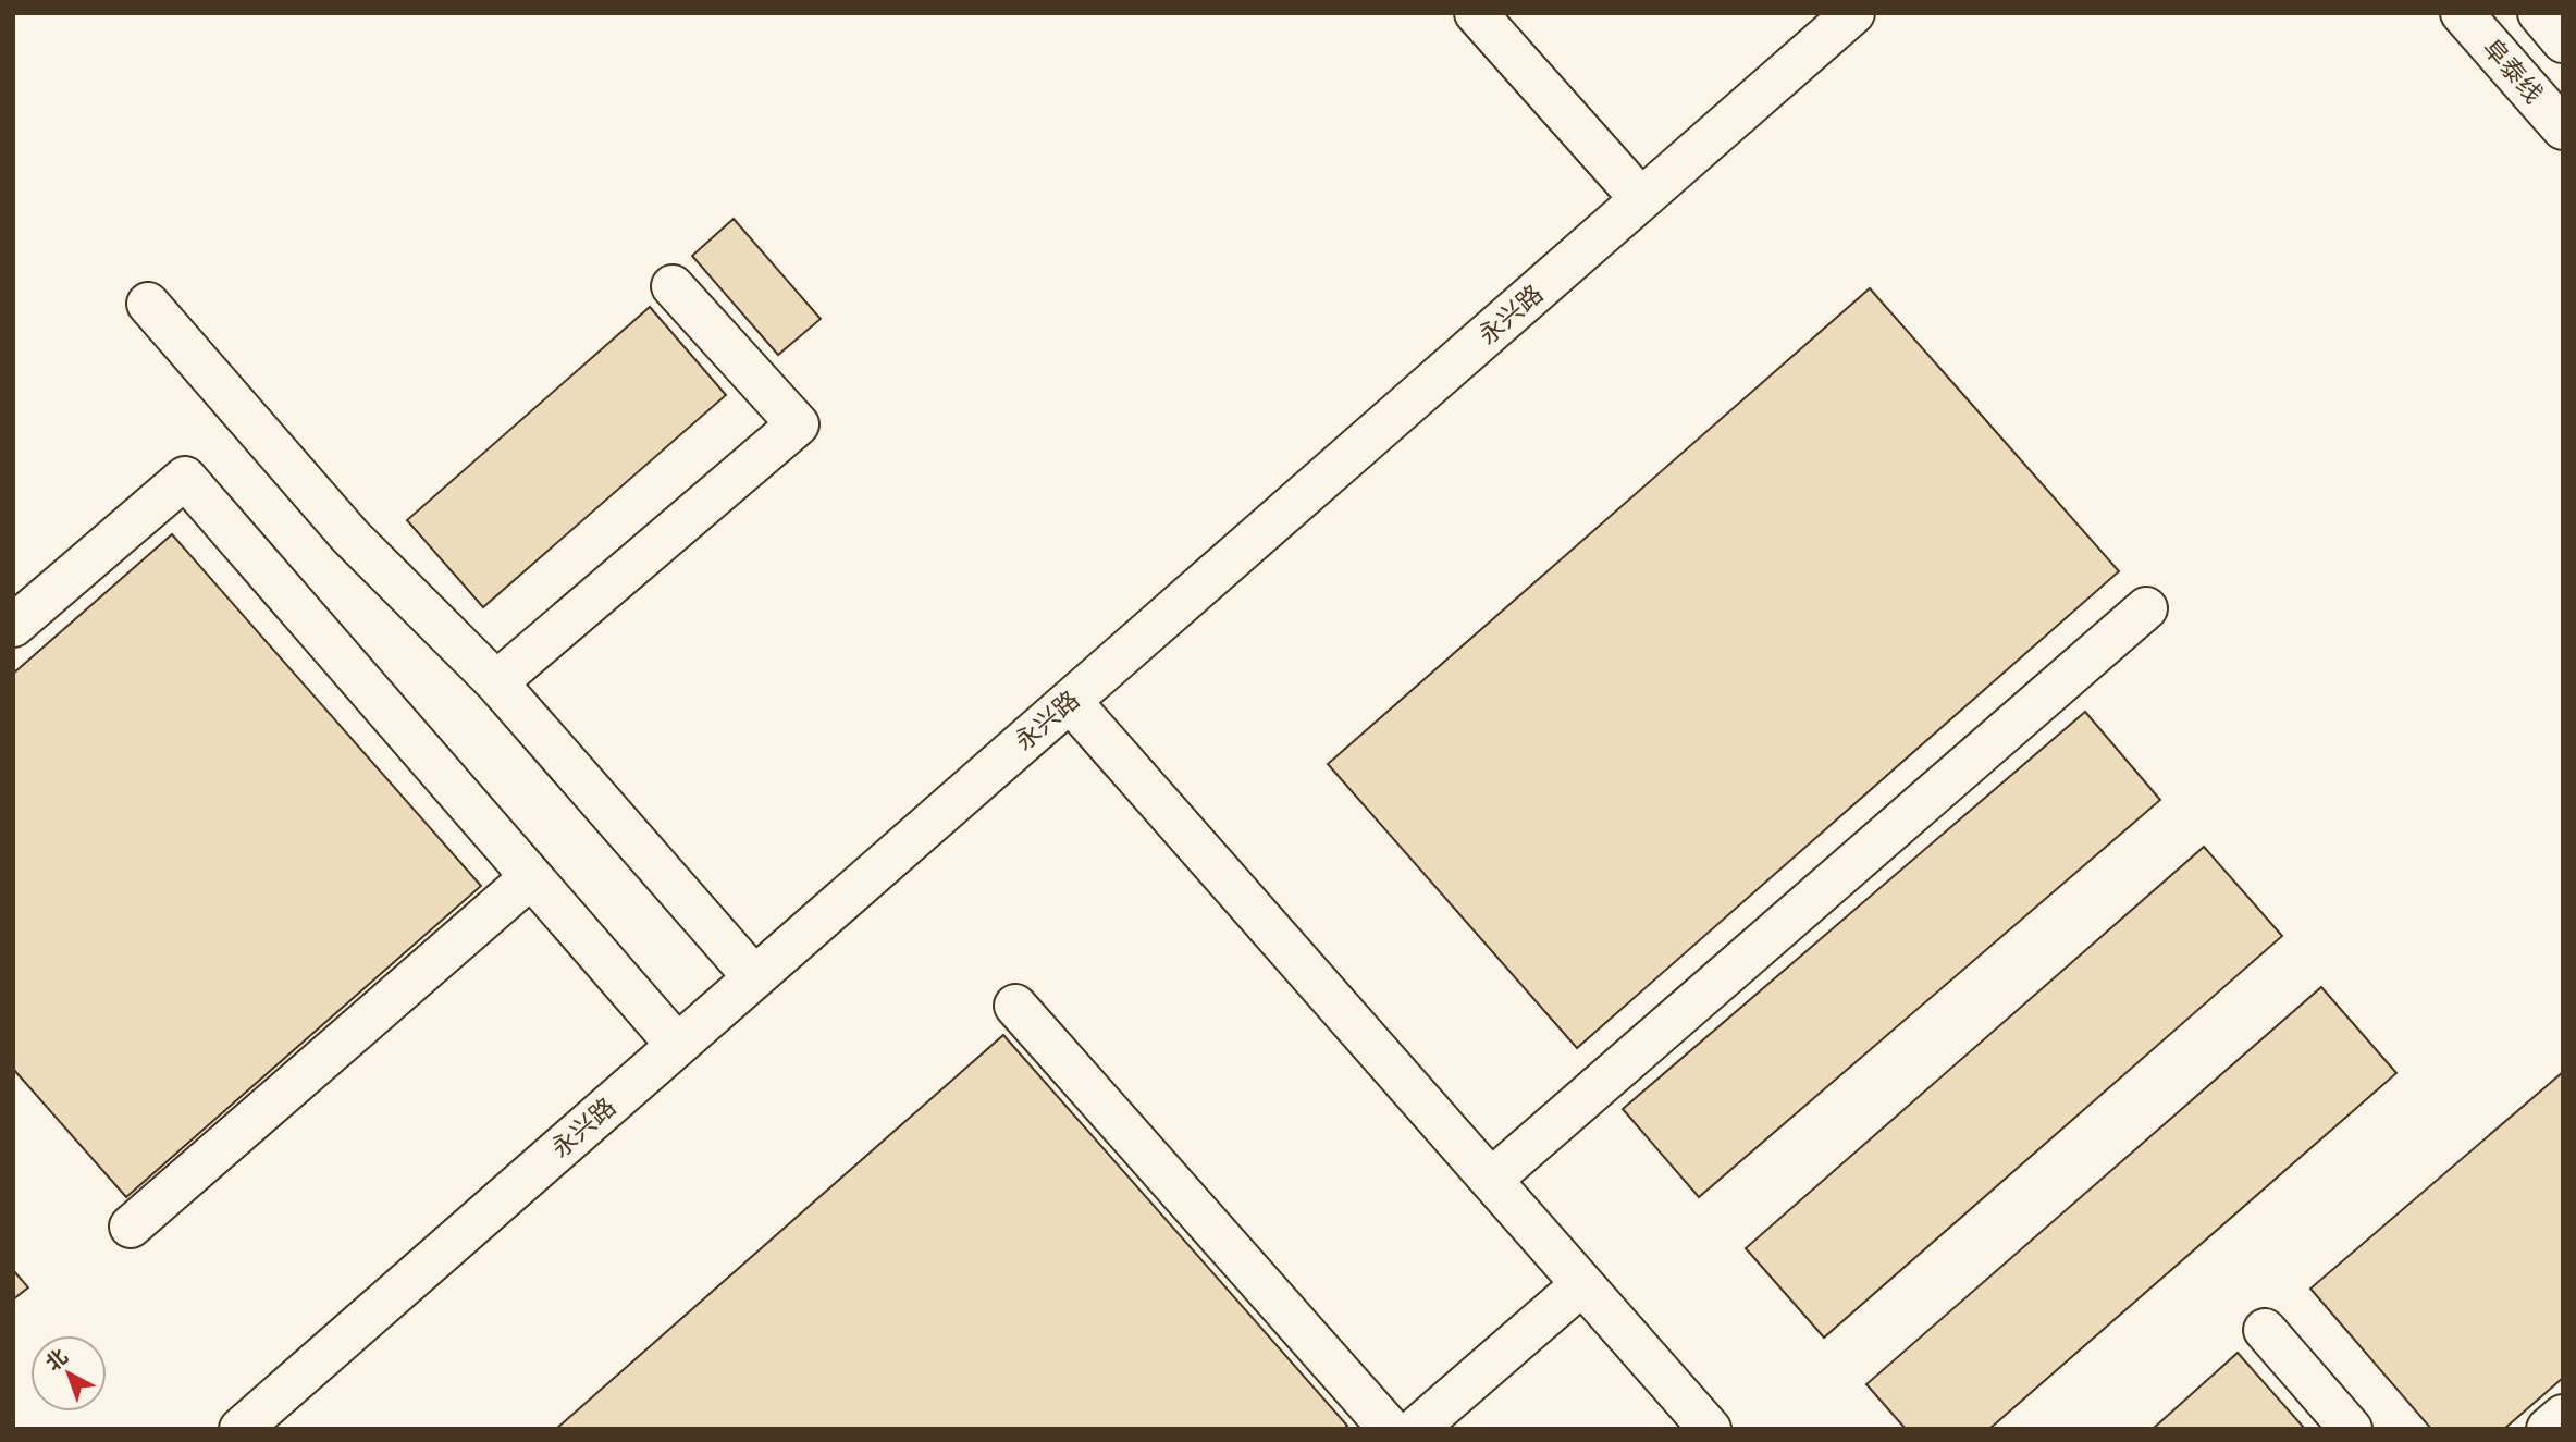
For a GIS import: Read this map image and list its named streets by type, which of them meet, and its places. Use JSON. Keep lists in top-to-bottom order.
{
  "streets": {
    "street": ["阜泰线", "永兴路"]
  },
  "north": "top left"
}
